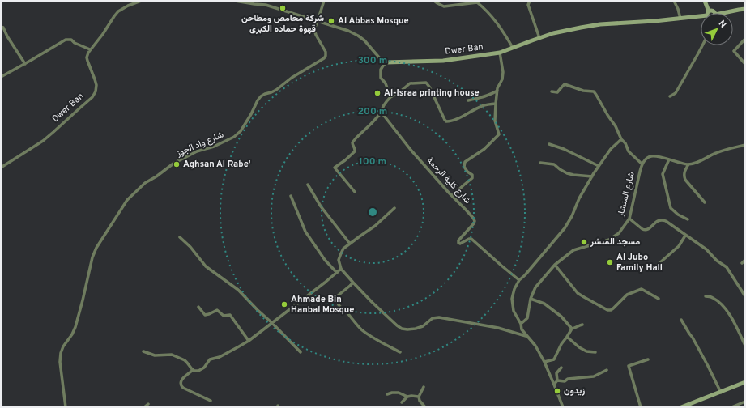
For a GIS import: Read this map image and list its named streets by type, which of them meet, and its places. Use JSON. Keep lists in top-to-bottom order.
{
  "streets": {
    "street": [
      "Dwer Ban",
      "شارع واد الجوز",
      "شارع كلية الرحمة",
      "شارع المنشار"
    ]
  },
  "places": [
    "شركة محامص ومطاحن قهوة حماده الكبرى",
    "Al Abbas Mosque",
    "Al-Israa printing house",
    "Aghsan Al Rabe'",
    "مسجد المنشر",
    "Al Jubo Family Hall",
    "Ahmade Bin Hanbal Mosque",
    "زيدون"
  ],
  "north": "top right",
  "rings": ["300 m", "200 m", "100 m"]
}
